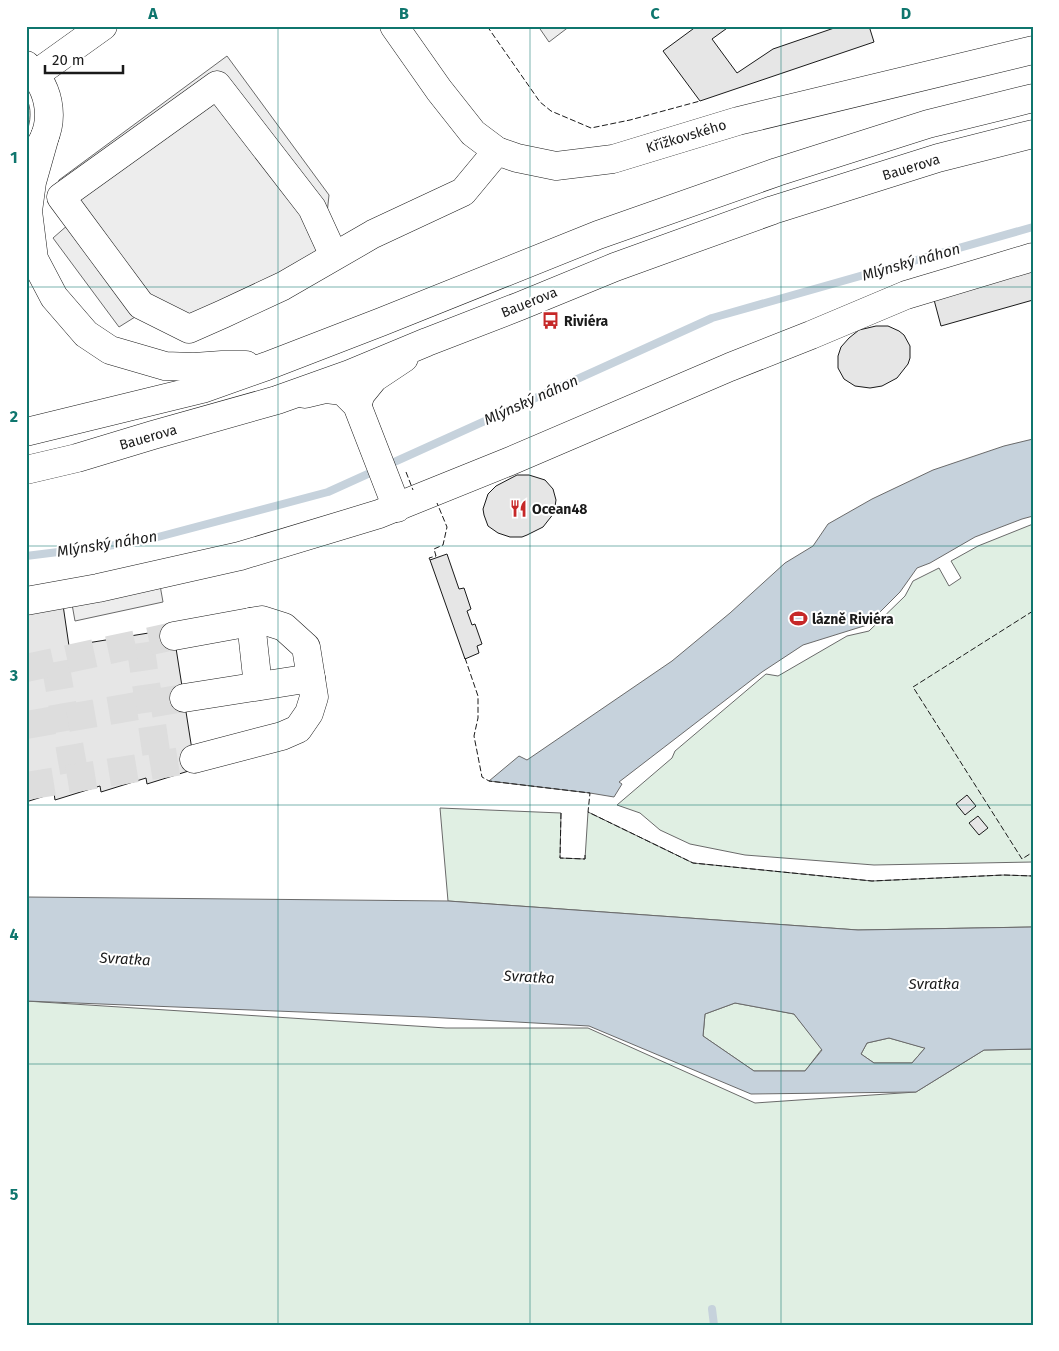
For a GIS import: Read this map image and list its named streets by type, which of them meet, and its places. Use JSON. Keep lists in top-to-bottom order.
{
  "streets": {
    "main road": ["Křížkovského", "Bauerova"]
  },
  "water": ["Mlýnský náhon", "Svratka"],
  "places": {
    "bus stop": ["Riviéra"],
    "restaurant": ["Ocean48"],
    "sports": ["lázně Riviéra"]
  },
  "scale_bar": "20 m",
  "grid": {
    "columns": [
      "A",
      "B",
      "C",
      "D"
    ],
    "rows": [
      "1",
      "2",
      "3",
      "4",
      "5"
    ]
  }
}
